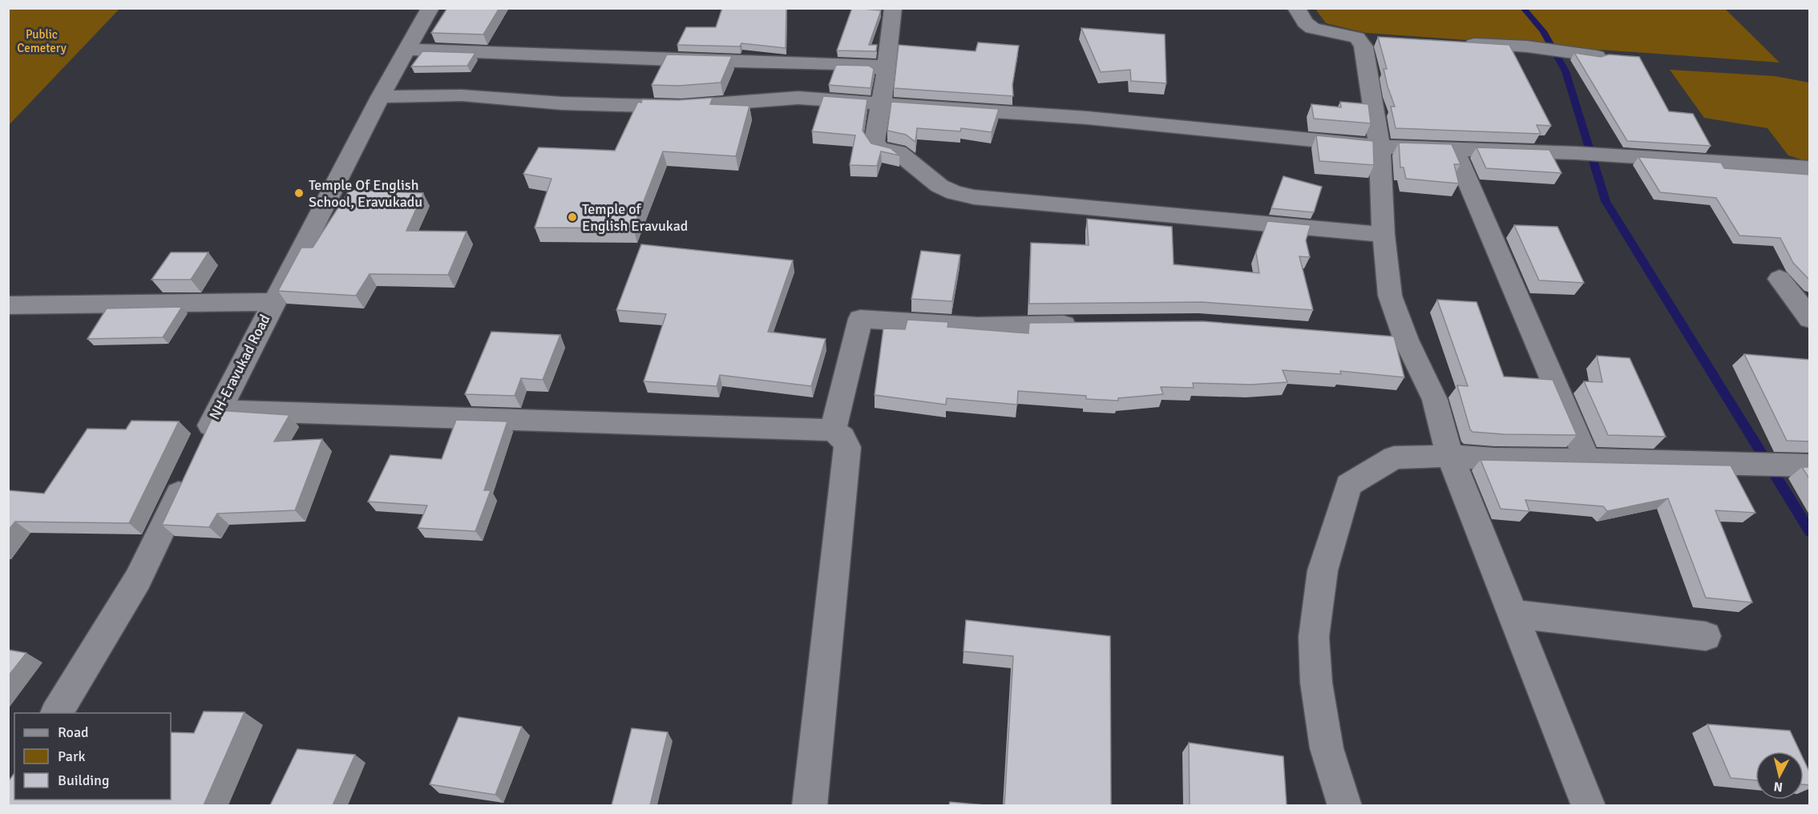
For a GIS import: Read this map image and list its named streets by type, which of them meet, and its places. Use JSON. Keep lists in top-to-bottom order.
{
  "streets": {
    "street": ["NH-Eravukad Road"]
  },
  "parks": ["Public Cemetery"],
  "places": ["Temple Of English School, Eravukadu", "Temple of English Eravukad"],
  "legend": ["Road", "Park", "Building"],
  "north": "bottom"
}
